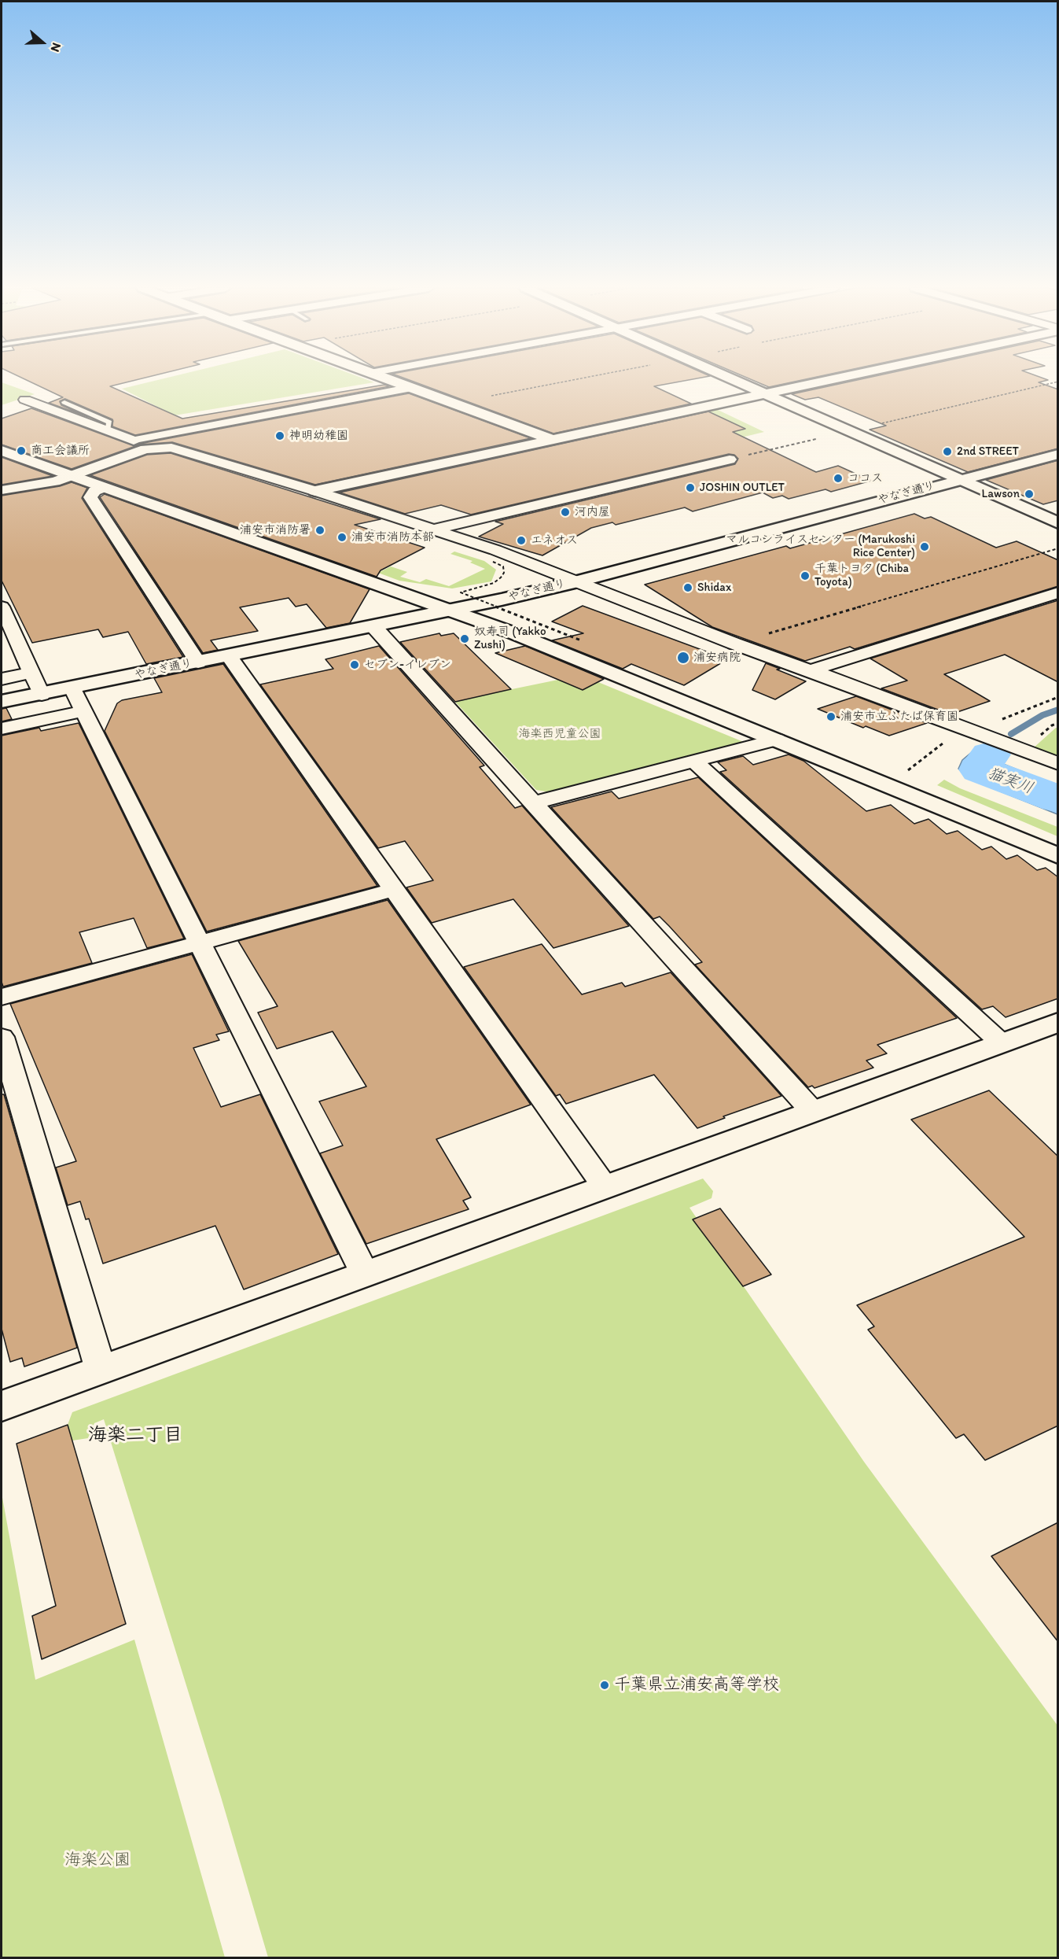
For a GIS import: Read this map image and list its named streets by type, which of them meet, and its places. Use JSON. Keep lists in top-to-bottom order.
{
  "streets": {
    "street": ["やなぎ通り"]
  },
  "districts": ["海楽二丁目"],
  "water": ["猫実川"],
  "parks": ["海楽西児童公園", "海楽公園"],
  "places": [
    "神明幼稚園",
    "商工会議所",
    "2nd STREET",
    "ココス",
    "JOSHIN OUTLET",
    "Lawson",
    "河内屋",
    "浦安市消防署",
    "浦安市消防本部",
    "エネオス",
    "マルコシライスセンター (Marukoshi Rice Center)",
    "千葉トヨタ (Chiba Toyota)",
    "Shidax",
    "奴寿司 (Yakko Zushi)",
    "浦安病院",
    "セブン-イレブン",
    "浦安市立ふたば保育園",
    "千葉県立浦安高等学校"
  ],
  "north": "right"
}
